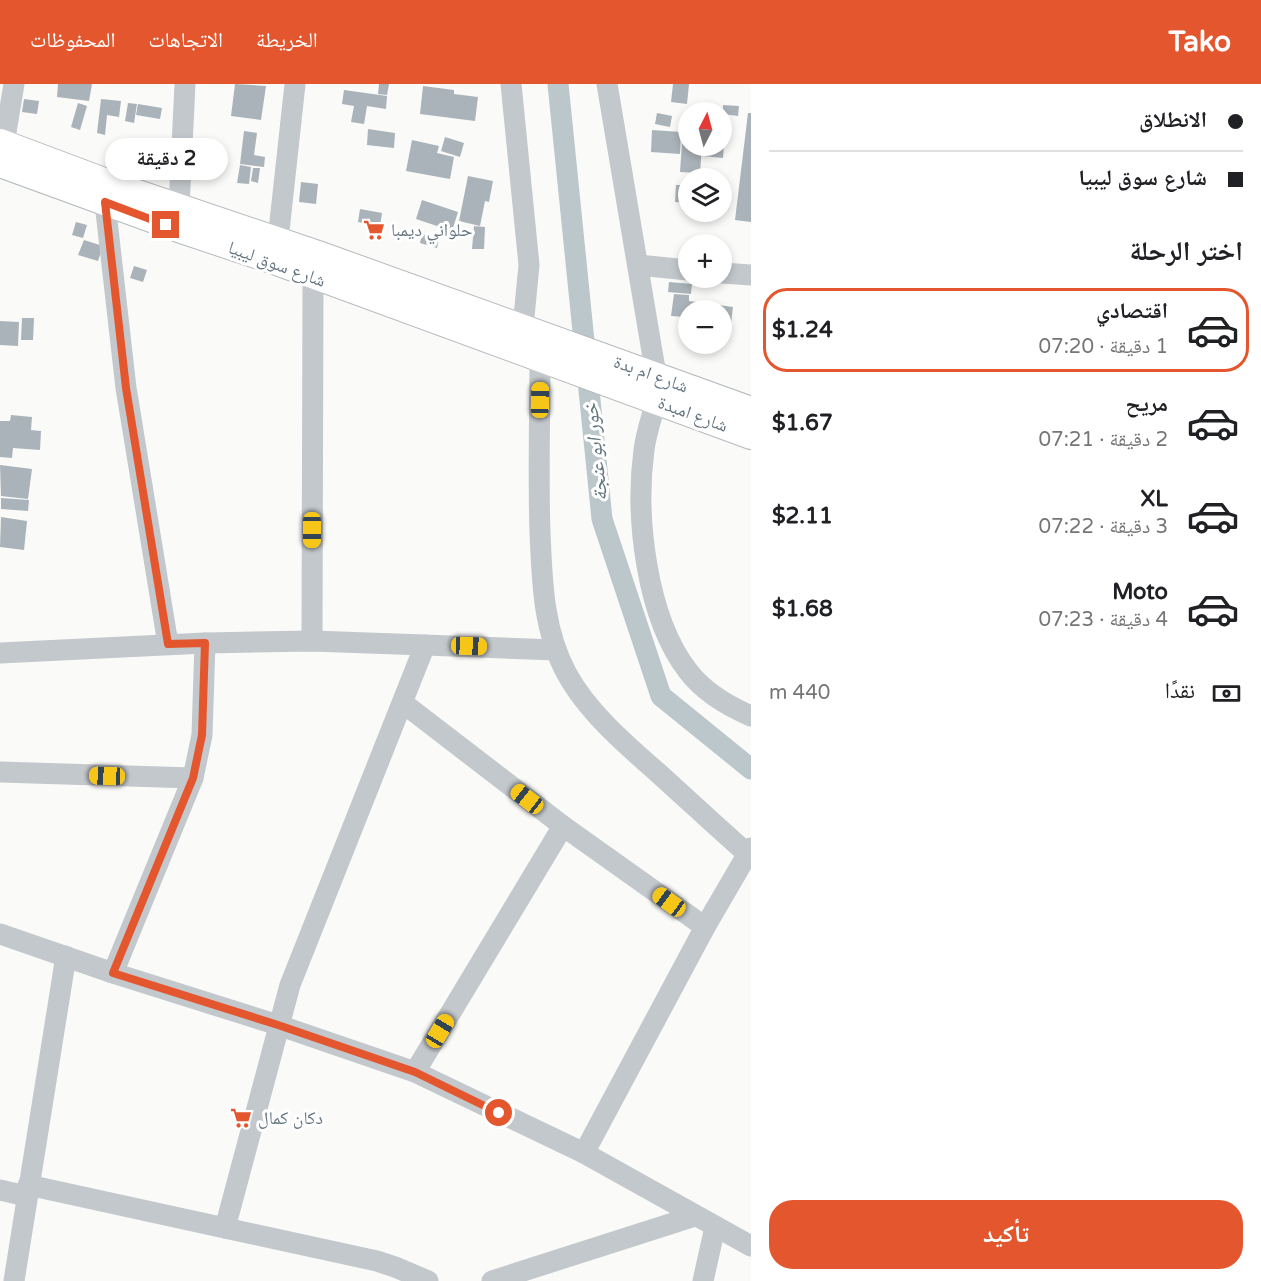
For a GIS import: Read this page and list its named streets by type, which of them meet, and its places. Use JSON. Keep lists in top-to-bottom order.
{
  "streets": {
    "main road": ["شارع سوق ليبيا", "شارع ام بدة", "شارع امبدة"]
  },
  "crossings": [
    ["شارع سوق ليبيا", "شارع ام بدة"],
    ["شارع ام بدة", "شارع امبدة"]
  ],
  "water": ["خور ابو عنجة"],
  "places": {
    "supermarket": ["حلواني ديمبا", "دكان كمال"]
  },
  "north": "top",
  "page": {
    "header": "Tako",
    "nav": ["الخريطة", "الاتجاهات", "المحفوظات"],
    "banner": ["الانطلاق", "شارع سوق ليبيا"],
    "map_buttons": ["+", "−"],
    "bubble": "2 دقيقة",
    "heading": "اختر الرحلة",
    "list": [
      {
        "name": "اقتصادي",
        "note": "1 دقيقة · 07:20",
        "value": "$1.24"
      },
      {
        "name": "مريح",
        "note": "2 دقيقة · 07:21",
        "value": "$1.67"
      },
      {
        "name": "XL",
        "note": "3 دقيقة · 07:22",
        "value": "$2.11"
      },
      {
        "name": "Moto",
        "note": "4 دقيقة · 07:23",
        "value": "$1.68"
      }
    ],
    "pay": ["نقدًا", "440 m"],
    "buttons": "تأكيد"
  }
}
